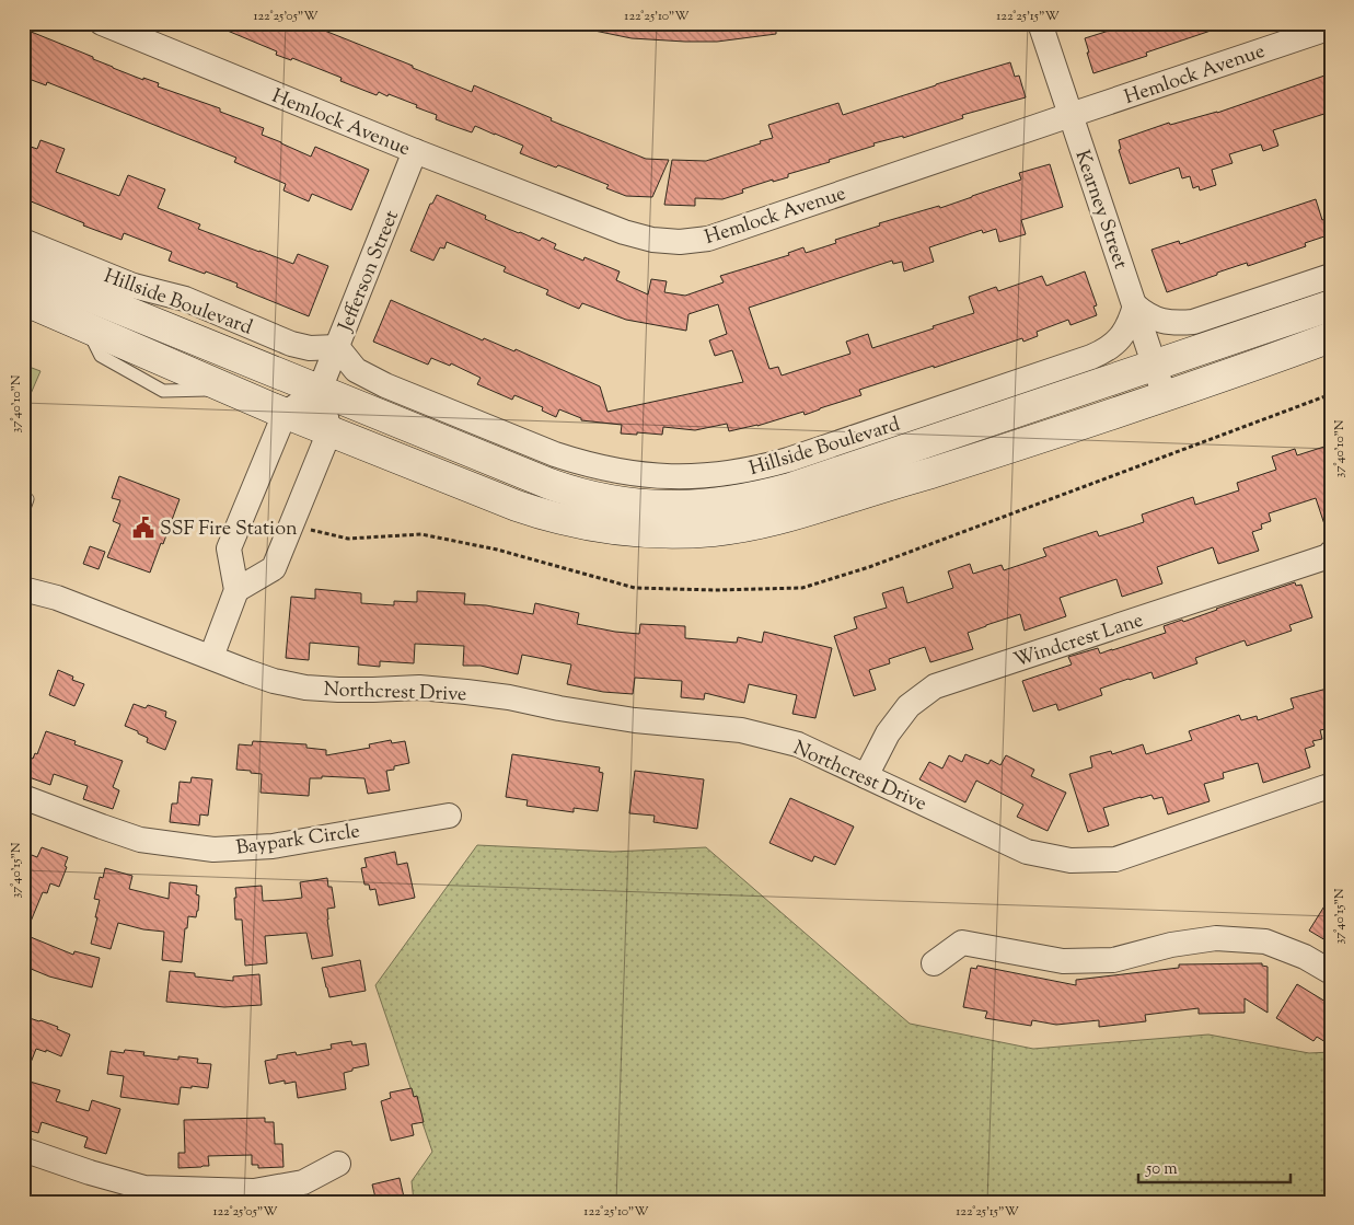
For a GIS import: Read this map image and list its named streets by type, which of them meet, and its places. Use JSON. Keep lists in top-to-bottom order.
{
  "streets": {
    "main road": ["Hillside Boulevard"],
    "street": [
      "Hemlock Avenue",
      "Kearney Street",
      "Jefferson Street",
      "Windcrest Lane",
      "Northcrest Drive",
      "Baypark Circle"
    ]
  },
  "crossings": [
    ["Hemlock Avenue", "Kearney Street"],
    ["Hemlock Avenue", "Jefferson Street"],
    ["Kearney Street", "Hillside Boulevard"],
    ["Jefferson Street", "Hillside Boulevard"],
    ["Windcrest Lane", "Northcrest Drive"]
  ],
  "places": {
    "public building": ["SSF Fire Station"]
  },
  "scale_bar": "50 m",
  "coordinates": [
    "122°25'05\"W",
    "122°25'10\"W",
    "122°25'15\"W",
    "37°40'10\"N",
    "37°40'15\"N"
  ]
}
